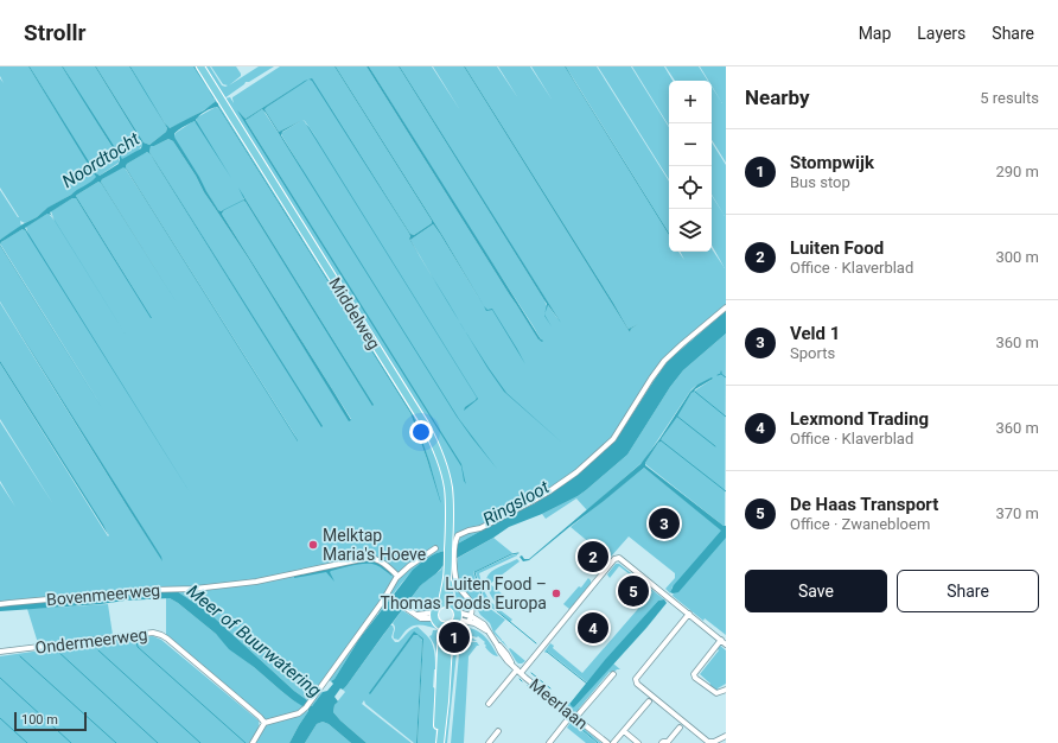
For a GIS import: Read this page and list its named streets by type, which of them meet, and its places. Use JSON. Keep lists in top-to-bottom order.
{
  "streets": {
    "main road": ["Middelweg"],
    "street": ["Bovenmeerweg", "Ondermeerweg", "Meerlaan"]
  },
  "crossings": [
    ["Middelweg", "Meerlaan"]
  ],
  "water": ["Noordtocht", "Ringsloot", "Meer of Buurwatering"],
  "places": ["Melktap Maria's Hoeve", "Luiten Food – Thomas Foods Europa"],
  "scale_bar": "100 m",
  "page": {
    "header": "Strollr",
    "nav": ["Map", "Layers", "Share"],
    "heading": ["Nearby", "5 results"],
    "map_buttons": ["+", "−"],
    "list": [
      {
        "mark": "1",
        "name": "Stompwijk",
        "note": "Bus stop",
        "value": "290 m"
      },
      {
        "mark": "2",
        "name": "Luiten Food",
        "note": "Office · Klaverblad",
        "value": "300 m"
      },
      {
        "mark": "3",
        "name": "Veld 1",
        "note": "Sports",
        "value": "360 m"
      },
      {
        "mark": "4",
        "name": "Lexmond Trading",
        "note": "Office · Klaverblad",
        "value": "360 m"
      },
      {
        "mark": "5",
        "name": "De Haas Transport",
        "note": "Office · Zwanebloem",
        "value": "370 m"
      }
    ],
    "pins": [
      "3",
      "2",
      "5",
      "4",
      "1"
    ],
    "buttons": ["Save", "Share"],
    "scale": "100 m"
  }
}
